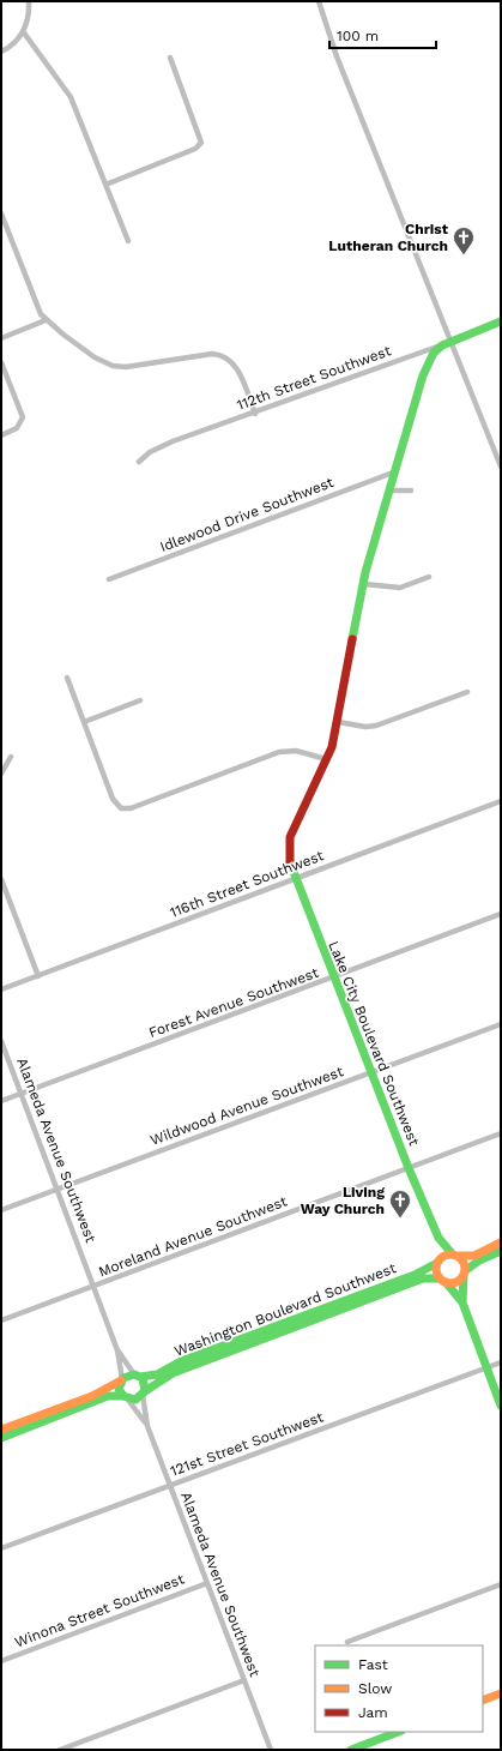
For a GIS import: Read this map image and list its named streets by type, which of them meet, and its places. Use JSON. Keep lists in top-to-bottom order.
{
  "streets": {
    "street": [
      "112th Street Southwest",
      "Idlewood Drive Southwest",
      "116th Street Southwest",
      "Forest Avenue Southwest",
      "Lake City Boulevard Southwest",
      "Wildwood Avenue Southwest",
      "Alameda Avenue Southwest",
      "Moreland Avenue Southwest",
      "Washington Boulevard Southwest",
      "121st Street Southwest",
      "Winona Street Southwest"
    ]
  },
  "crossings": [
    ["116th Street Southwest", "Lake City Boulevard Southwest"],
    ["Forest Avenue Southwest", "Lake City Boulevard Southwest"],
    ["Forest Avenue Southwest", "Alameda Avenue Southwest"],
    ["Lake City Boulevard Southwest", "Wildwood Avenue Southwest"],
    ["Lake City Boulevard Southwest", "Moreland Avenue Southwest"],
    ["Lake City Boulevard Southwest", "Washington Boulevard Southwest"],
    ["Wildwood Avenue Southwest", "Alameda Avenue Southwest"],
    ["Alameda Avenue Southwest", "Moreland Avenue Southwest"],
    ["Alameda Avenue Southwest", "Washington Boulevard Southwest"],
    ["Alameda Avenue Southwest", "121st Street Southwest"],
    ["Alameda Avenue Southwest", "Winona Street Southwest"]
  ],
  "places": {
    "church": ["Christ Lutheran Church", "Living Way Church"]
  },
  "legend": ["Fast", "Slow", "Jam"],
  "scale_bar": "100 m"
}
